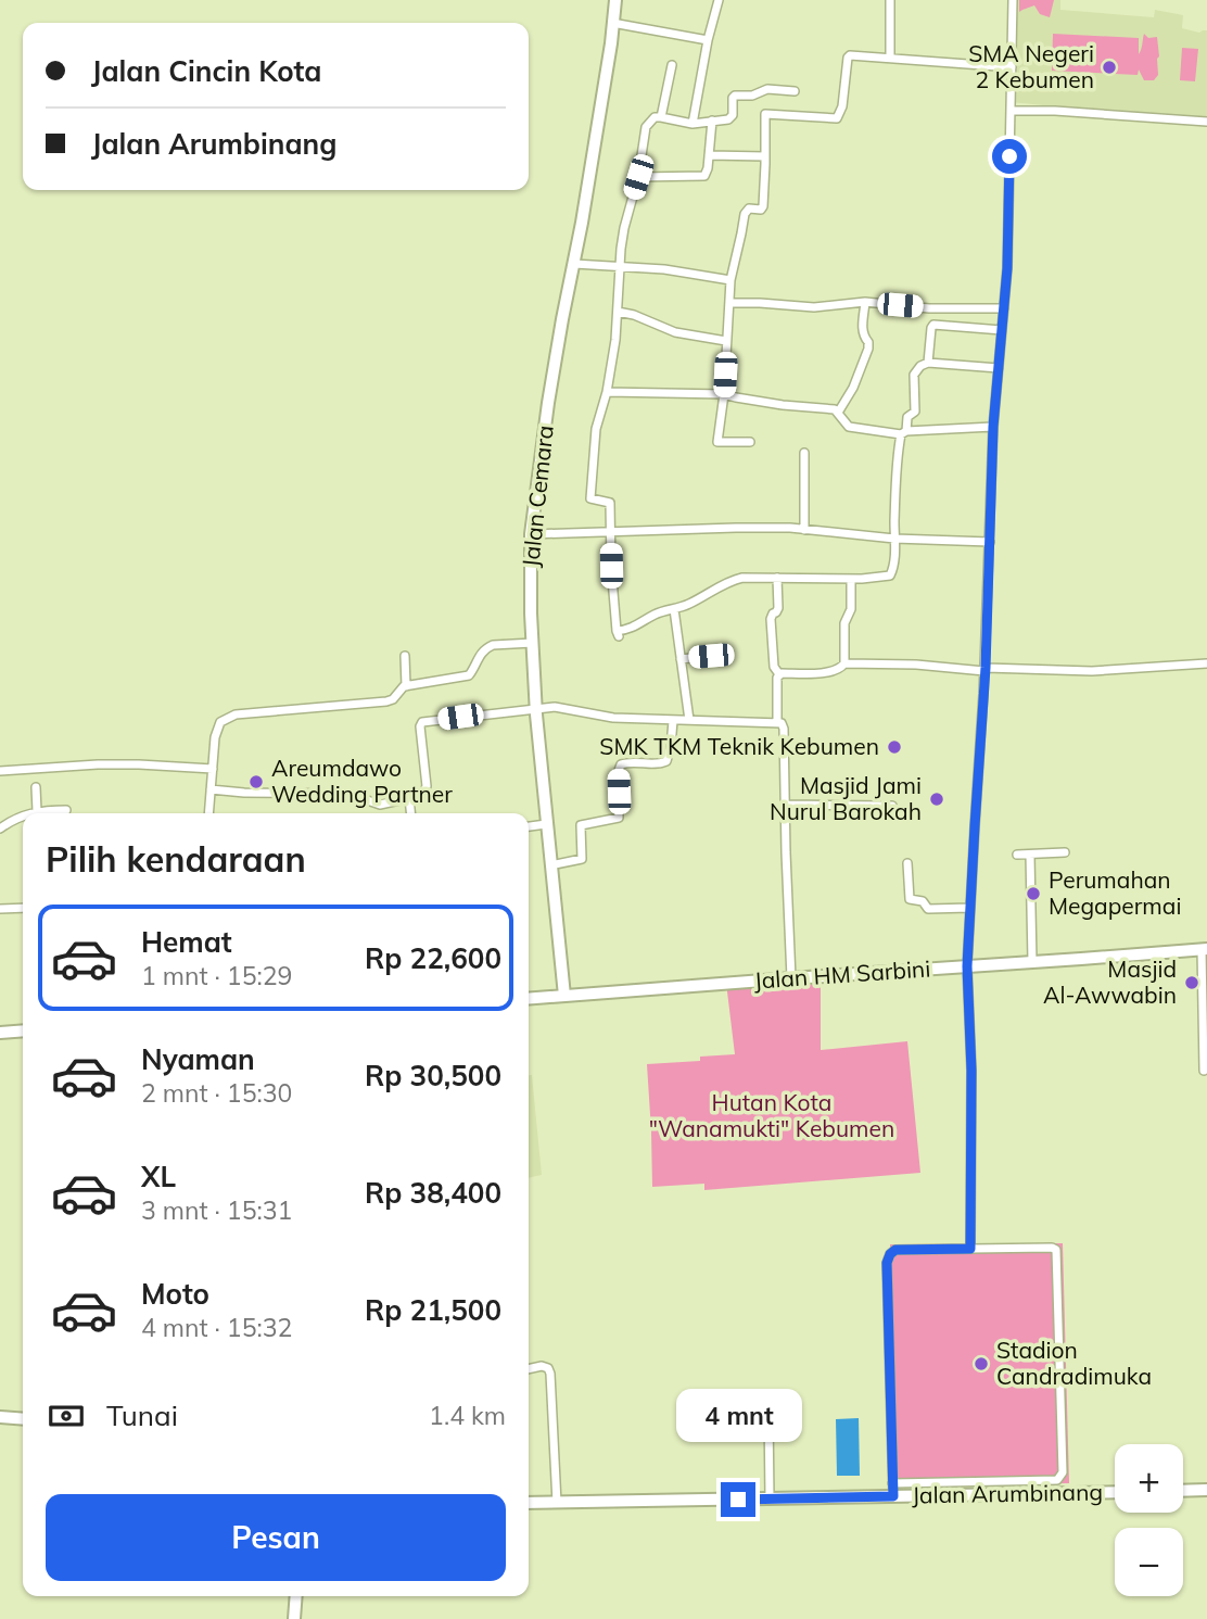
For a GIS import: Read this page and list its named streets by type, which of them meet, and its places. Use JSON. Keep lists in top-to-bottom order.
{
  "streets": {
    "main road": ["Jalan Cemara", "Jalan HM Sarbini", "Jalan Arumbinang"]
  },
  "crossings": [
    ["Jalan Cemara", "Jalan HM Sarbini"]
  ],
  "parks": ["Hutan Kota \"Wanamukti\" Kebumen"],
  "places": [
    "SMA Negeri 2 Kebumen",
    "SMK TKM Teknik Kebumen",
    "Areumdawo Wedding Partner",
    "Masjid Jami Nurul Barokah",
    "Perumahan Megapermai",
    "Masjid Al-Awwabin",
    "Stadion Candradimuka"
  ],
  "page": {
    "banner": ["Jalan Cincin Kota", "Jalan Arumbinang"],
    "heading": "Pilih kendaraan",
    "list": [
      {
        "name": "Hemat",
        "note": "1 mnt · 15:29",
        "value": "Rp 22,600"
      },
      {
        "name": "Nyaman",
        "note": "2 mnt · 15:30",
        "value": "Rp 30,500"
      },
      {
        "name": "XL",
        "note": "3 mnt · 15:31",
        "value": "Rp 38,400"
      },
      {
        "name": "Moto",
        "note": "4 mnt · 15:32",
        "value": "Rp 21,500"
      }
    ],
    "pay": ["Tunai", "1.4 km"],
    "bubble": "4 mnt",
    "map_buttons": ["+", "−"],
    "buttons": "Pesan"
  }
}
